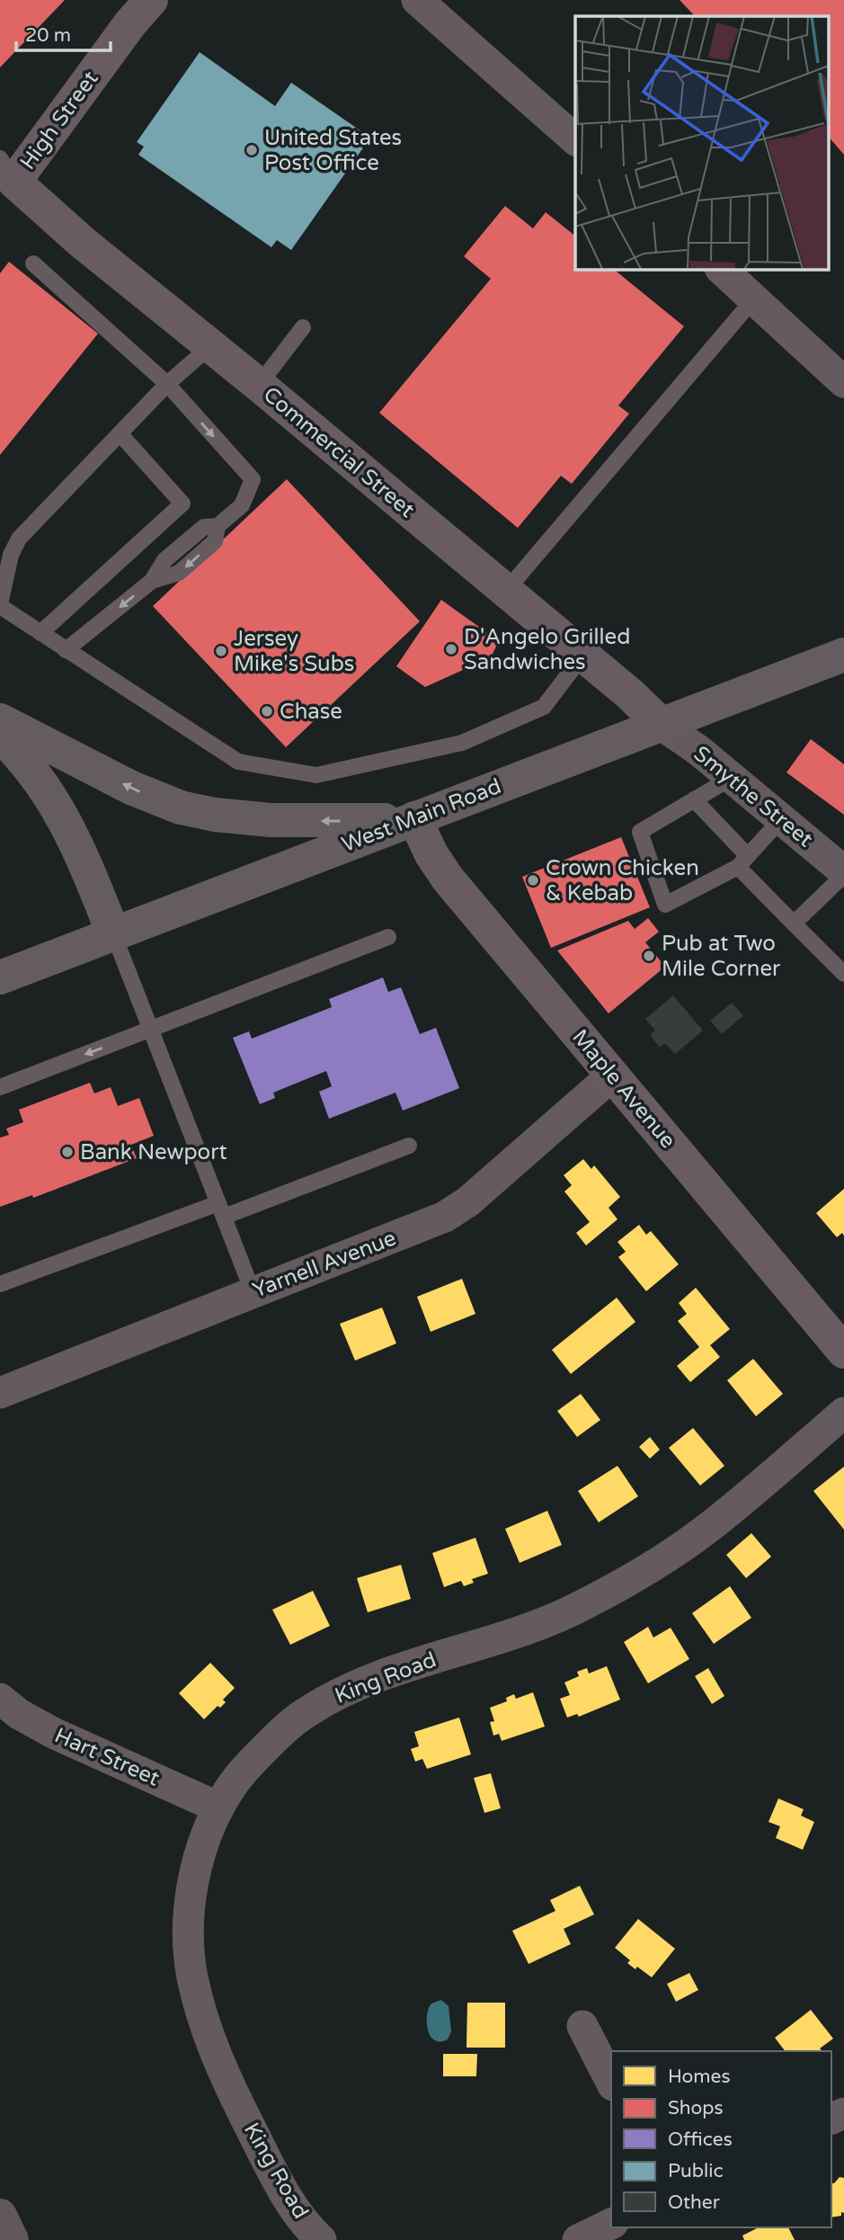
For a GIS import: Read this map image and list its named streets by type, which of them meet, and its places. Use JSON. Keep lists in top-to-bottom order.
{
  "streets": {
    "main road": ["West Main Road"],
    "street": [
      "High Street",
      "Commercial Street",
      "Smythe Street",
      "Maple Avenue",
      "Yarnell Avenue",
      "King Road",
      "Hart Street"
    ]
  },
  "crossings": [
    ["High Street", "Commercial Street"],
    ["Commercial Street", "Smythe Street"],
    ["Commercial Street", "West Main Road"],
    ["Smythe Street", "West Main Road"],
    ["West Main Road", "Maple Avenue"],
    ["Maple Avenue", "Yarnell Avenue"],
    ["King Road", "Hart Street"]
  ],
  "places": [
    "United States Post Office",
    "D'Angelo Grilled Sandwiches",
    "Jersey Mike's Subs",
    "Chase",
    "Crown Chicken & Kebab",
    "Pub at Two Mile Corner",
    "Bank Newport"
  ],
  "legend": [
    "Homes",
    "Shops",
    "Offices",
    "Public",
    "Other"
  ],
  "scale_bar": "20 m"
}
